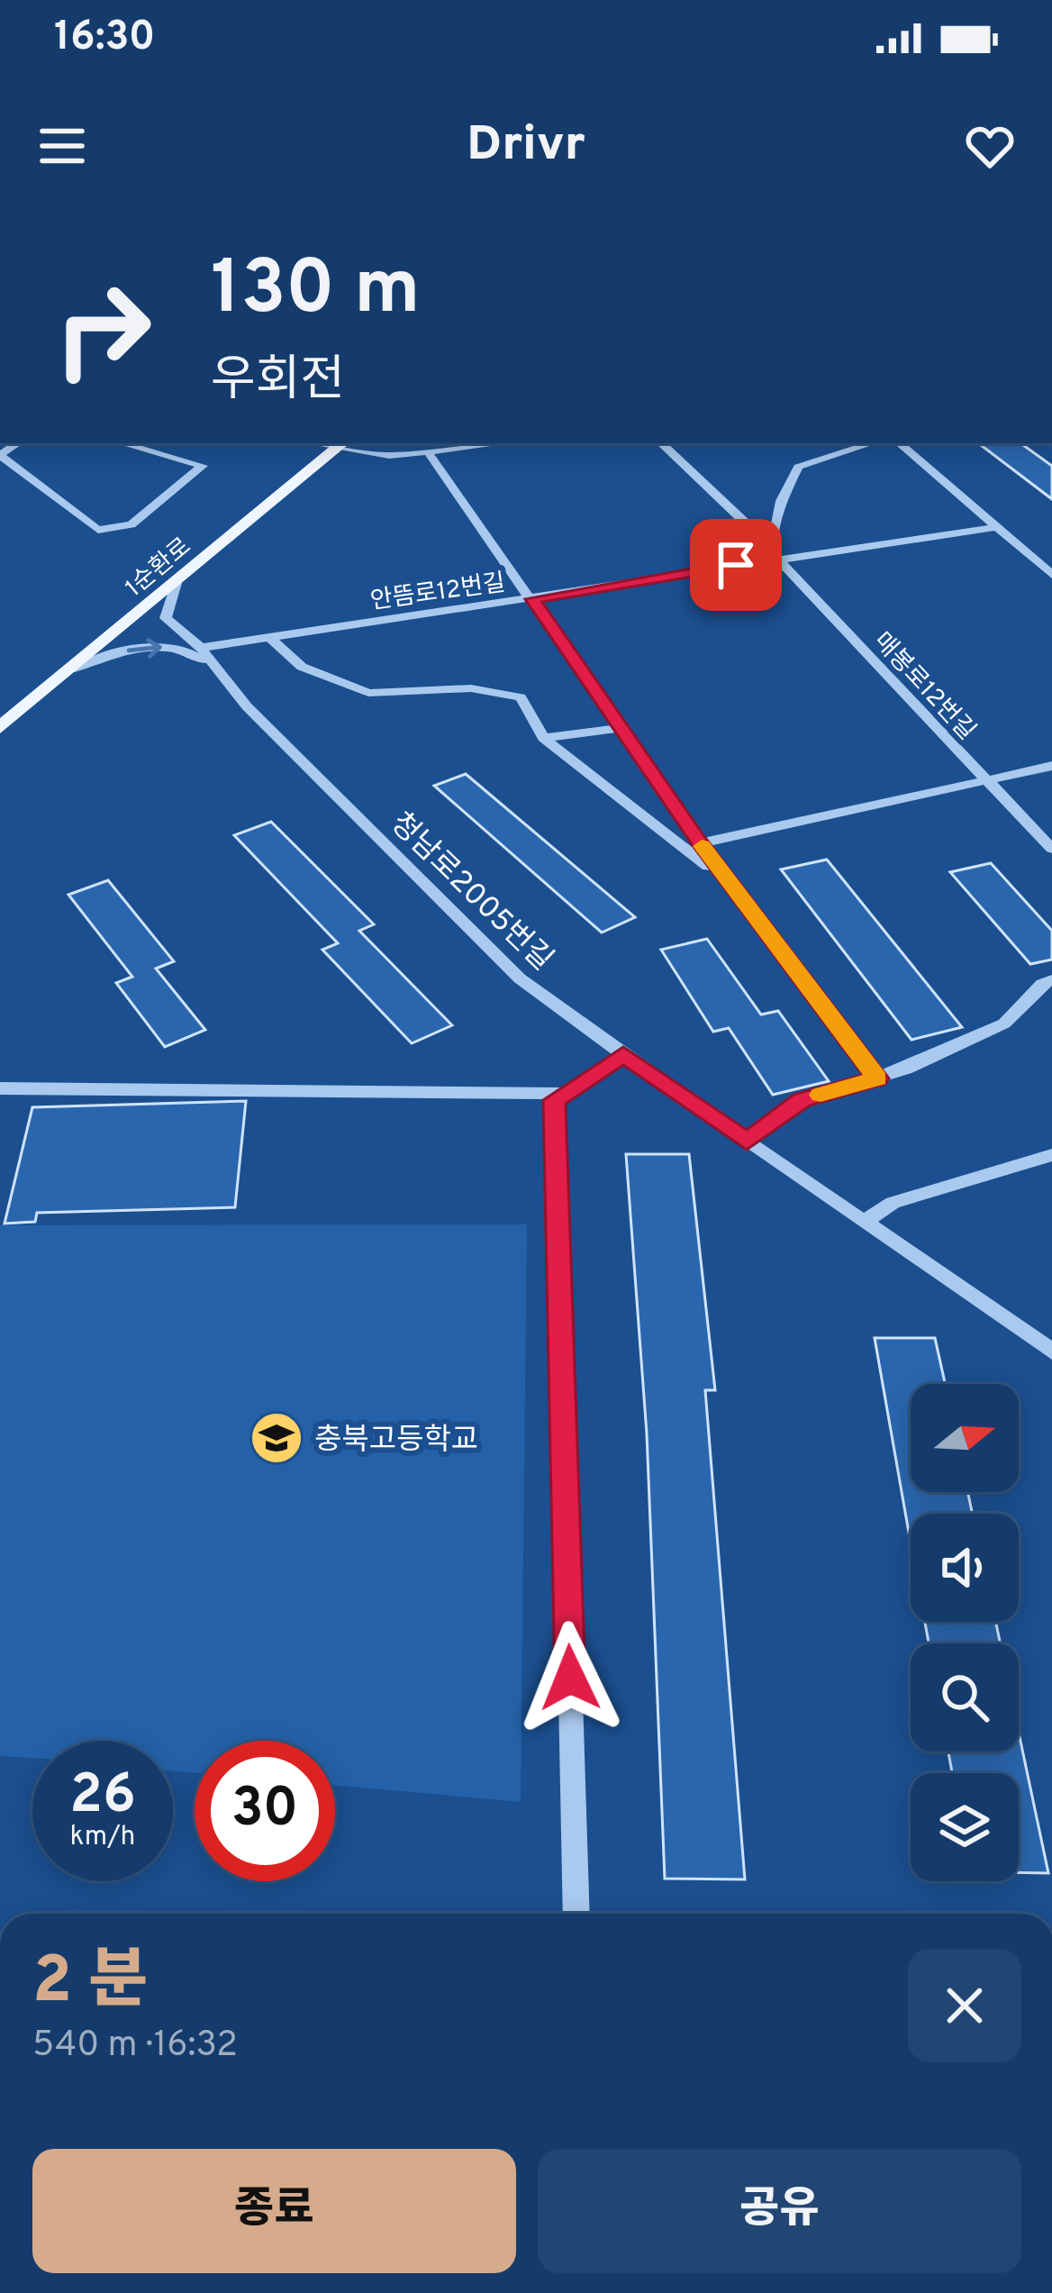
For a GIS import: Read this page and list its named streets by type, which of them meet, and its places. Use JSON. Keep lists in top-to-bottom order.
{
  "streets": {
    "main road": ["1순환로"],
    "street": ["안뜸로12번길", "매봉로12번길", "청남로2005번길"]
  },
  "crossings": [
    ["1순환로", "청남로2005번길"],
    ["안뜸로12번길", "매봉로12번길"],
    ["안뜸로12번길", "청남로2005번길"]
  ],
  "places": {
    "school or university": ["충북고등학교"]
  },
  "north": "right",
  "page": {
    "status": "16:30",
    "header": "Drivr",
    "turn": ["130 m", "우회전"],
    "speed": "26 km/h",
    "limit": "30",
    "heading": ["2 분", "540 m · 16:32"],
    "buttons": ["종료", "공유"]
  }
}
